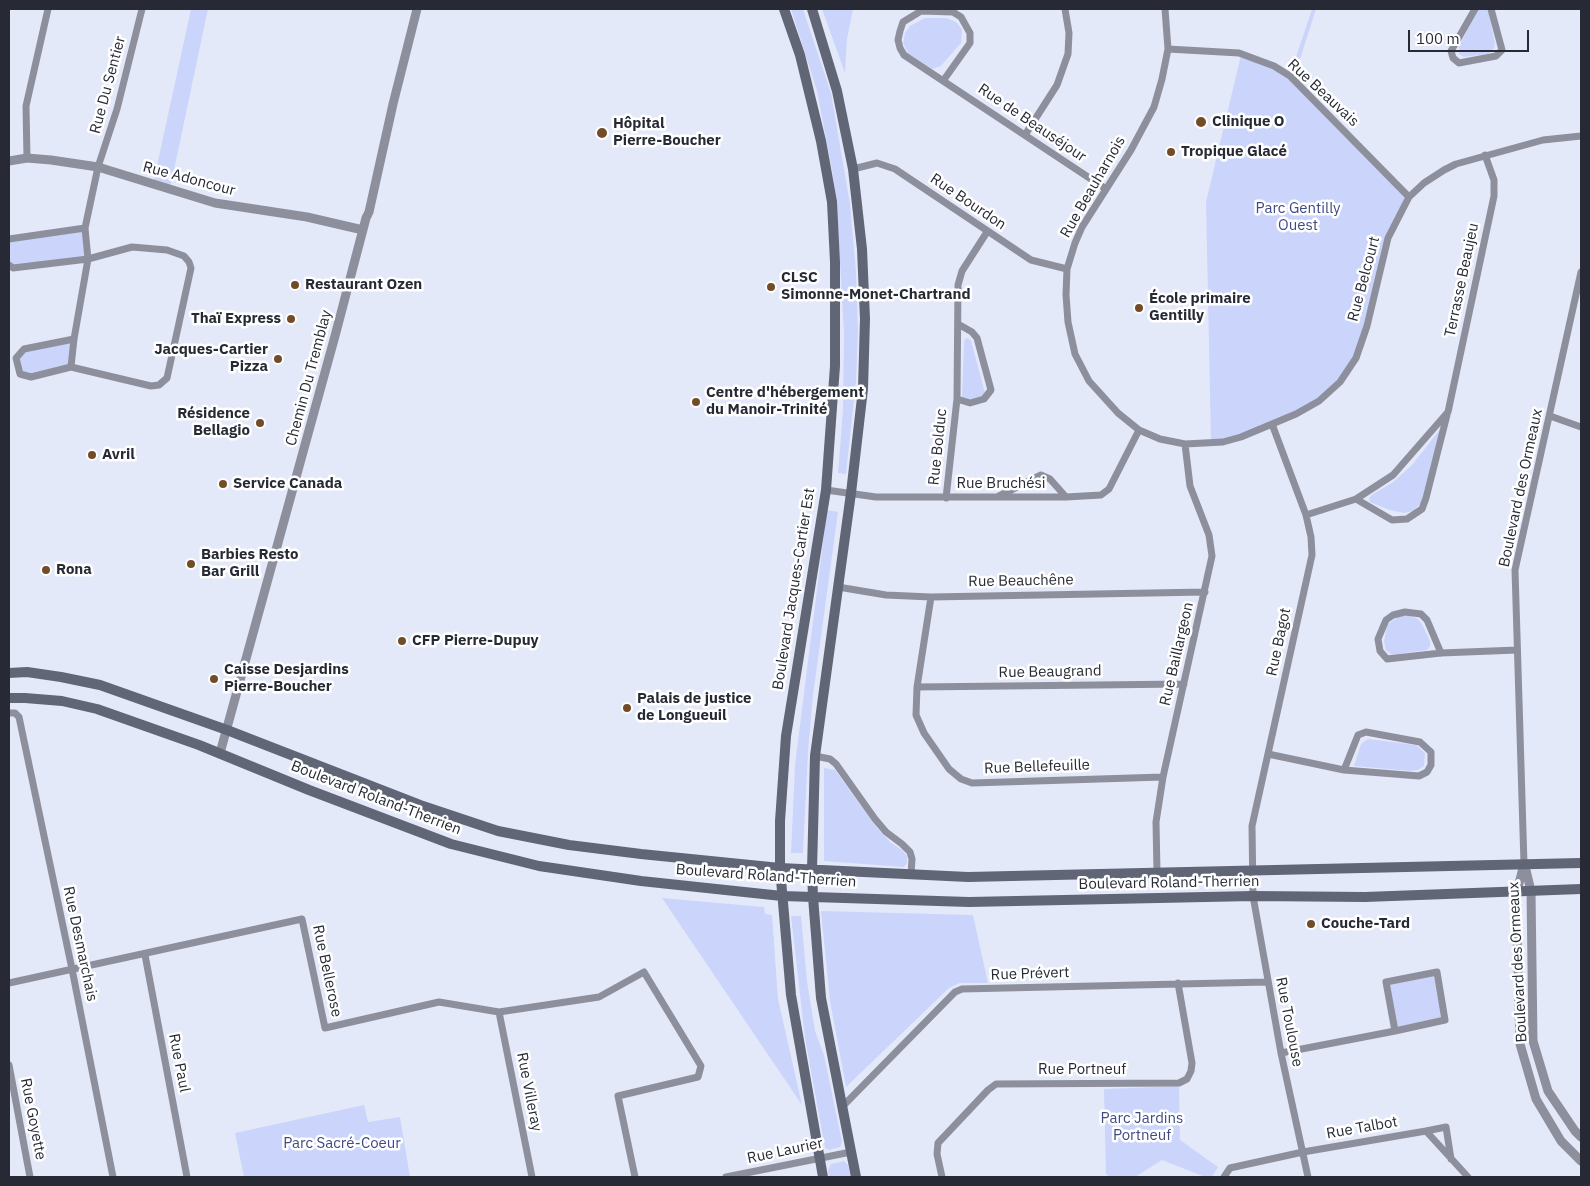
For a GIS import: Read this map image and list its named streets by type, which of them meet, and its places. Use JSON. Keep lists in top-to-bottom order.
{
  "streets": {
    "main road": ["Boulevard Jacques-Cartier Est", "Boulevard Roland-Therrien"],
    "street": [
      "Rue Du Sentier",
      "Rue Beauvais",
      "Rue de Beauséjour",
      "Rue Adoncour",
      "Rue Beauharnois",
      "Rue Bourdon",
      "Rue Belcourt",
      "Terrasse Beaujeu",
      "Chemin Du Tremblay",
      "Rue Bolduc",
      "Rue Bruchési",
      "Boulevard des Ormeaux",
      "Rue Beauchêne",
      "Rue Bagot",
      "Rue Baillargeon",
      "Rue Beaugrand",
      "Rue Bellefeuille",
      "Rue Desmarchais",
      "Rue Bellerose",
      "Rue Prévert",
      "Rue Toulouse",
      "Rue Paul",
      "Rue Portneuf",
      "Rue Villeray",
      "Rue Goyette",
      "Rue Talbot",
      "Rue Laurier"
    ]
  },
  "crossings": [
    ["Rue Du Sentier", "Rue Adoncour"],
    ["Rue Beauvais", "Rue Beauharnois"],
    ["Rue Beauvais", "Rue Belcourt"],
    ["Rue de Beauséjour", "Rue Beauharnois"],
    ["Rue Adoncour", "Chemin Du Tremblay"],
    ["Rue Beauharnois", "Rue Bourdon"],
    ["Rue Beauharnois", "Rue Belcourt"],
    ["Rue Beauharnois", "Rue Bruchési"],
    ["Rue Beauharnois", "Rue Baillargeon"],
    ["Rue Bourdon", "Rue Bolduc"],
    ["Rue Belcourt", "Terrasse Beaujeu"],
    ["Rue Belcourt", "Rue Bagot"],
    ["Rue Belcourt", "Rue Baillargeon"],
    ["Terrasse Beaujeu", "Rue Bagot"],
    ["Chemin Du Tremblay", "Boulevard Roland-Therrien"],
    ["Rue Bolduc", "Rue Bruchési"],
    ["Rue Bruchési", "Boulevard Jacques-Cartier Est"],
    ["Boulevard des Ormeaux", "Boulevard Roland-Therrien"],
    ["Rue Beauchêne", "Rue Baillargeon"],
    ["Rue Beauchêne", "Rue Bellefeuille"],
    ["Boulevard Jacques-Cartier Est", "Boulevard Roland-Therrien"],
    ["Boulevard Jacques-Cartier Est", "Rue Laurier"],
    ["Rue Bagot", "Boulevard Roland-Therrien"],
    ["Rue Bagot", "Rue Toulouse"],
    ["Rue Baillargeon", "Rue Beaugrand"],
    ["Rue Baillargeon", "Rue Bellefeuille"],
    ["Rue Baillargeon", "Boulevard Roland-Therrien"],
    ["Rue Beaugrand", "Rue Bellefeuille"],
    ["Boulevard Roland-Therrien", "Rue Toulouse"],
    ["Rue Desmarchais", "Rue Bellerose"],
    ["Rue Bellerose", "Rue Paul"],
    ["Rue Bellerose", "Rue Villeray"],
    ["Rue Prévert", "Rue Toulouse"],
    ["Rue Prévert", "Rue Portneuf"],
    ["Rue Toulouse", "Rue Talbot"]
  ],
  "parks": ["Parc Gentilly Ouest", "Parc Jardins Portneuf", "Parc Sacré-Coeur"],
  "places": [
    "Clinique O",
    "Hôpital Pierre-Boucher",
    "Tropique Glacé",
    "Restaurant Ozen",
    "CLSC Simonne-Monet-Chartrand",
    "École primaire Gentilly",
    "Thaï Express",
    "Jacques-Cartier Pizza",
    "Centre d'hébergement du Manoir-Trinité",
    "Résidence Bellagio",
    "Avril",
    "Service Canada",
    "Barbies Resto Bar Grill",
    "Rona",
    "CFP Pierre-Dupuy",
    "Caisse Desjardins Pierre-Boucher",
    "Palais de justice de Longueuil",
    "Couche-Tard"
  ],
  "scale_bar": "100 m"
}
